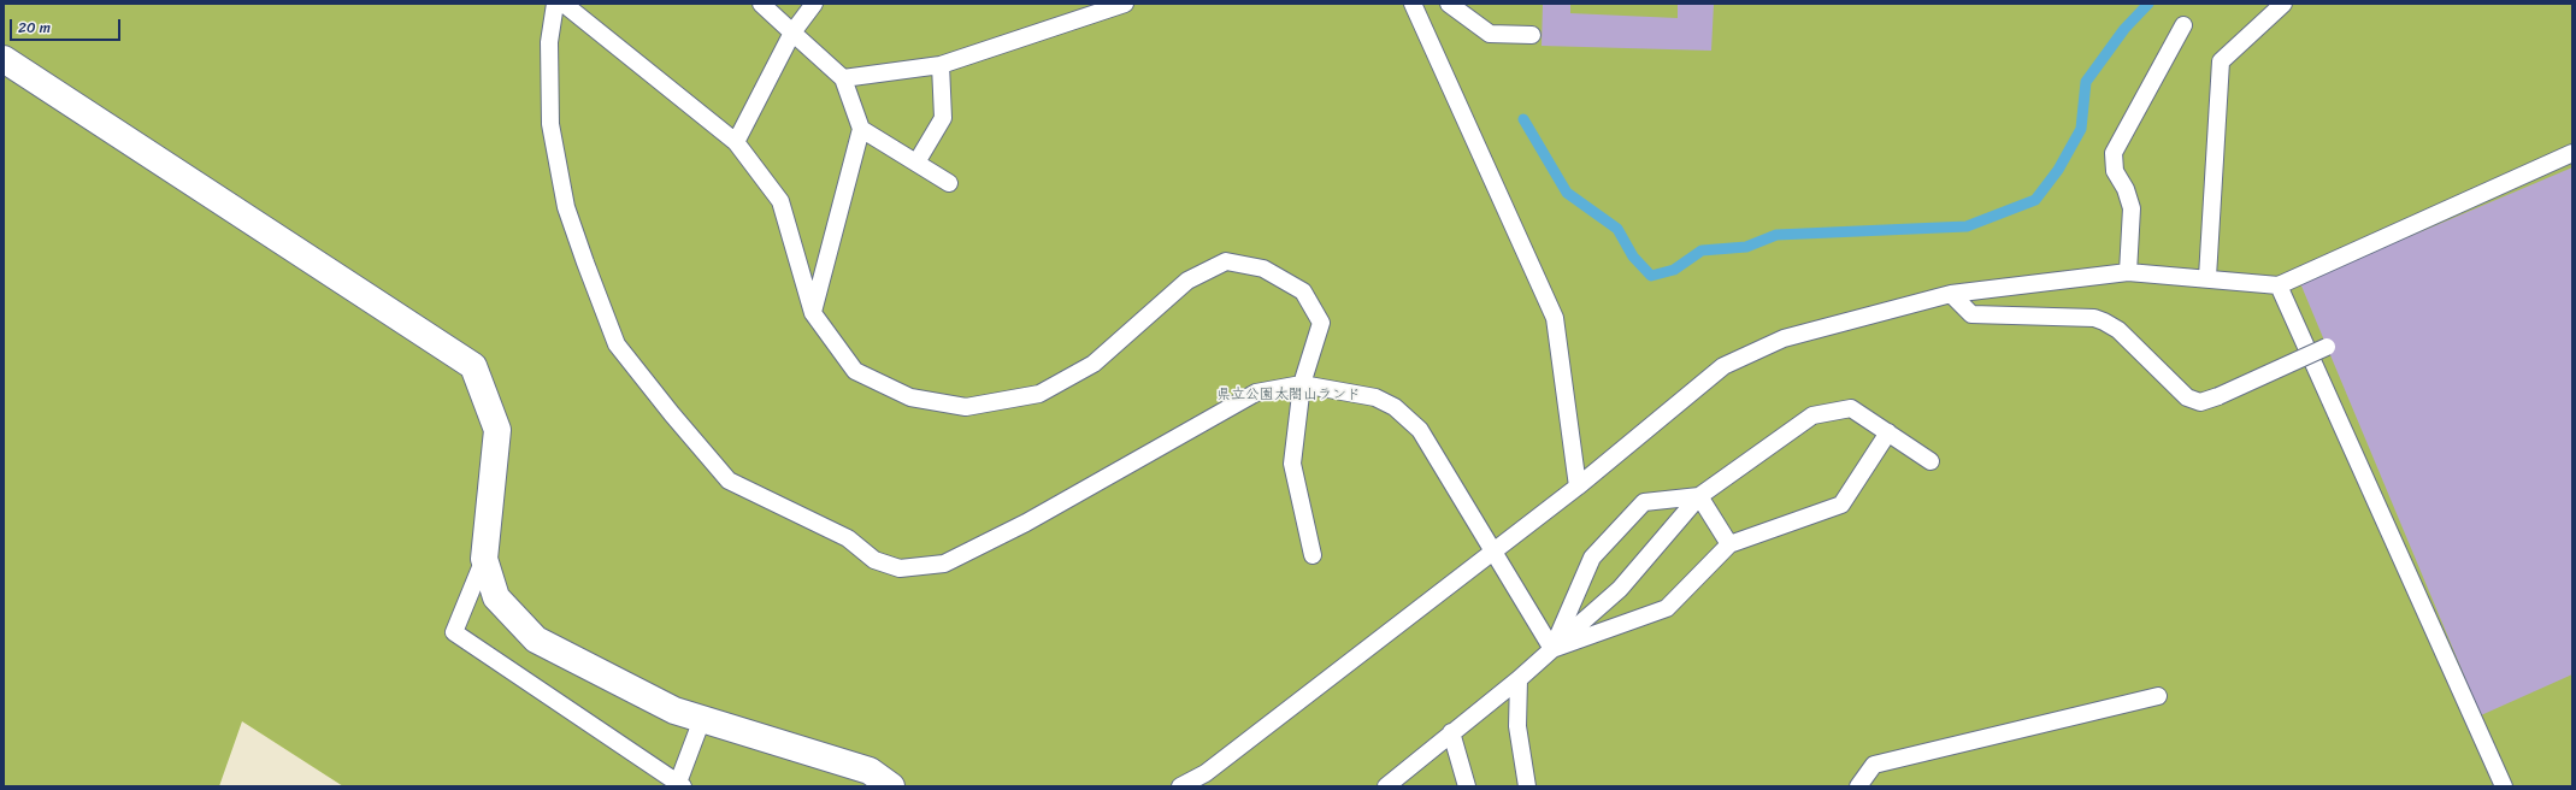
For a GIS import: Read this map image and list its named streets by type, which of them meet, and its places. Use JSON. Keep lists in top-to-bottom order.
{
  "parks": ["県立公園太閤山ランド"],
  "scale_bar": "20 m"
}
